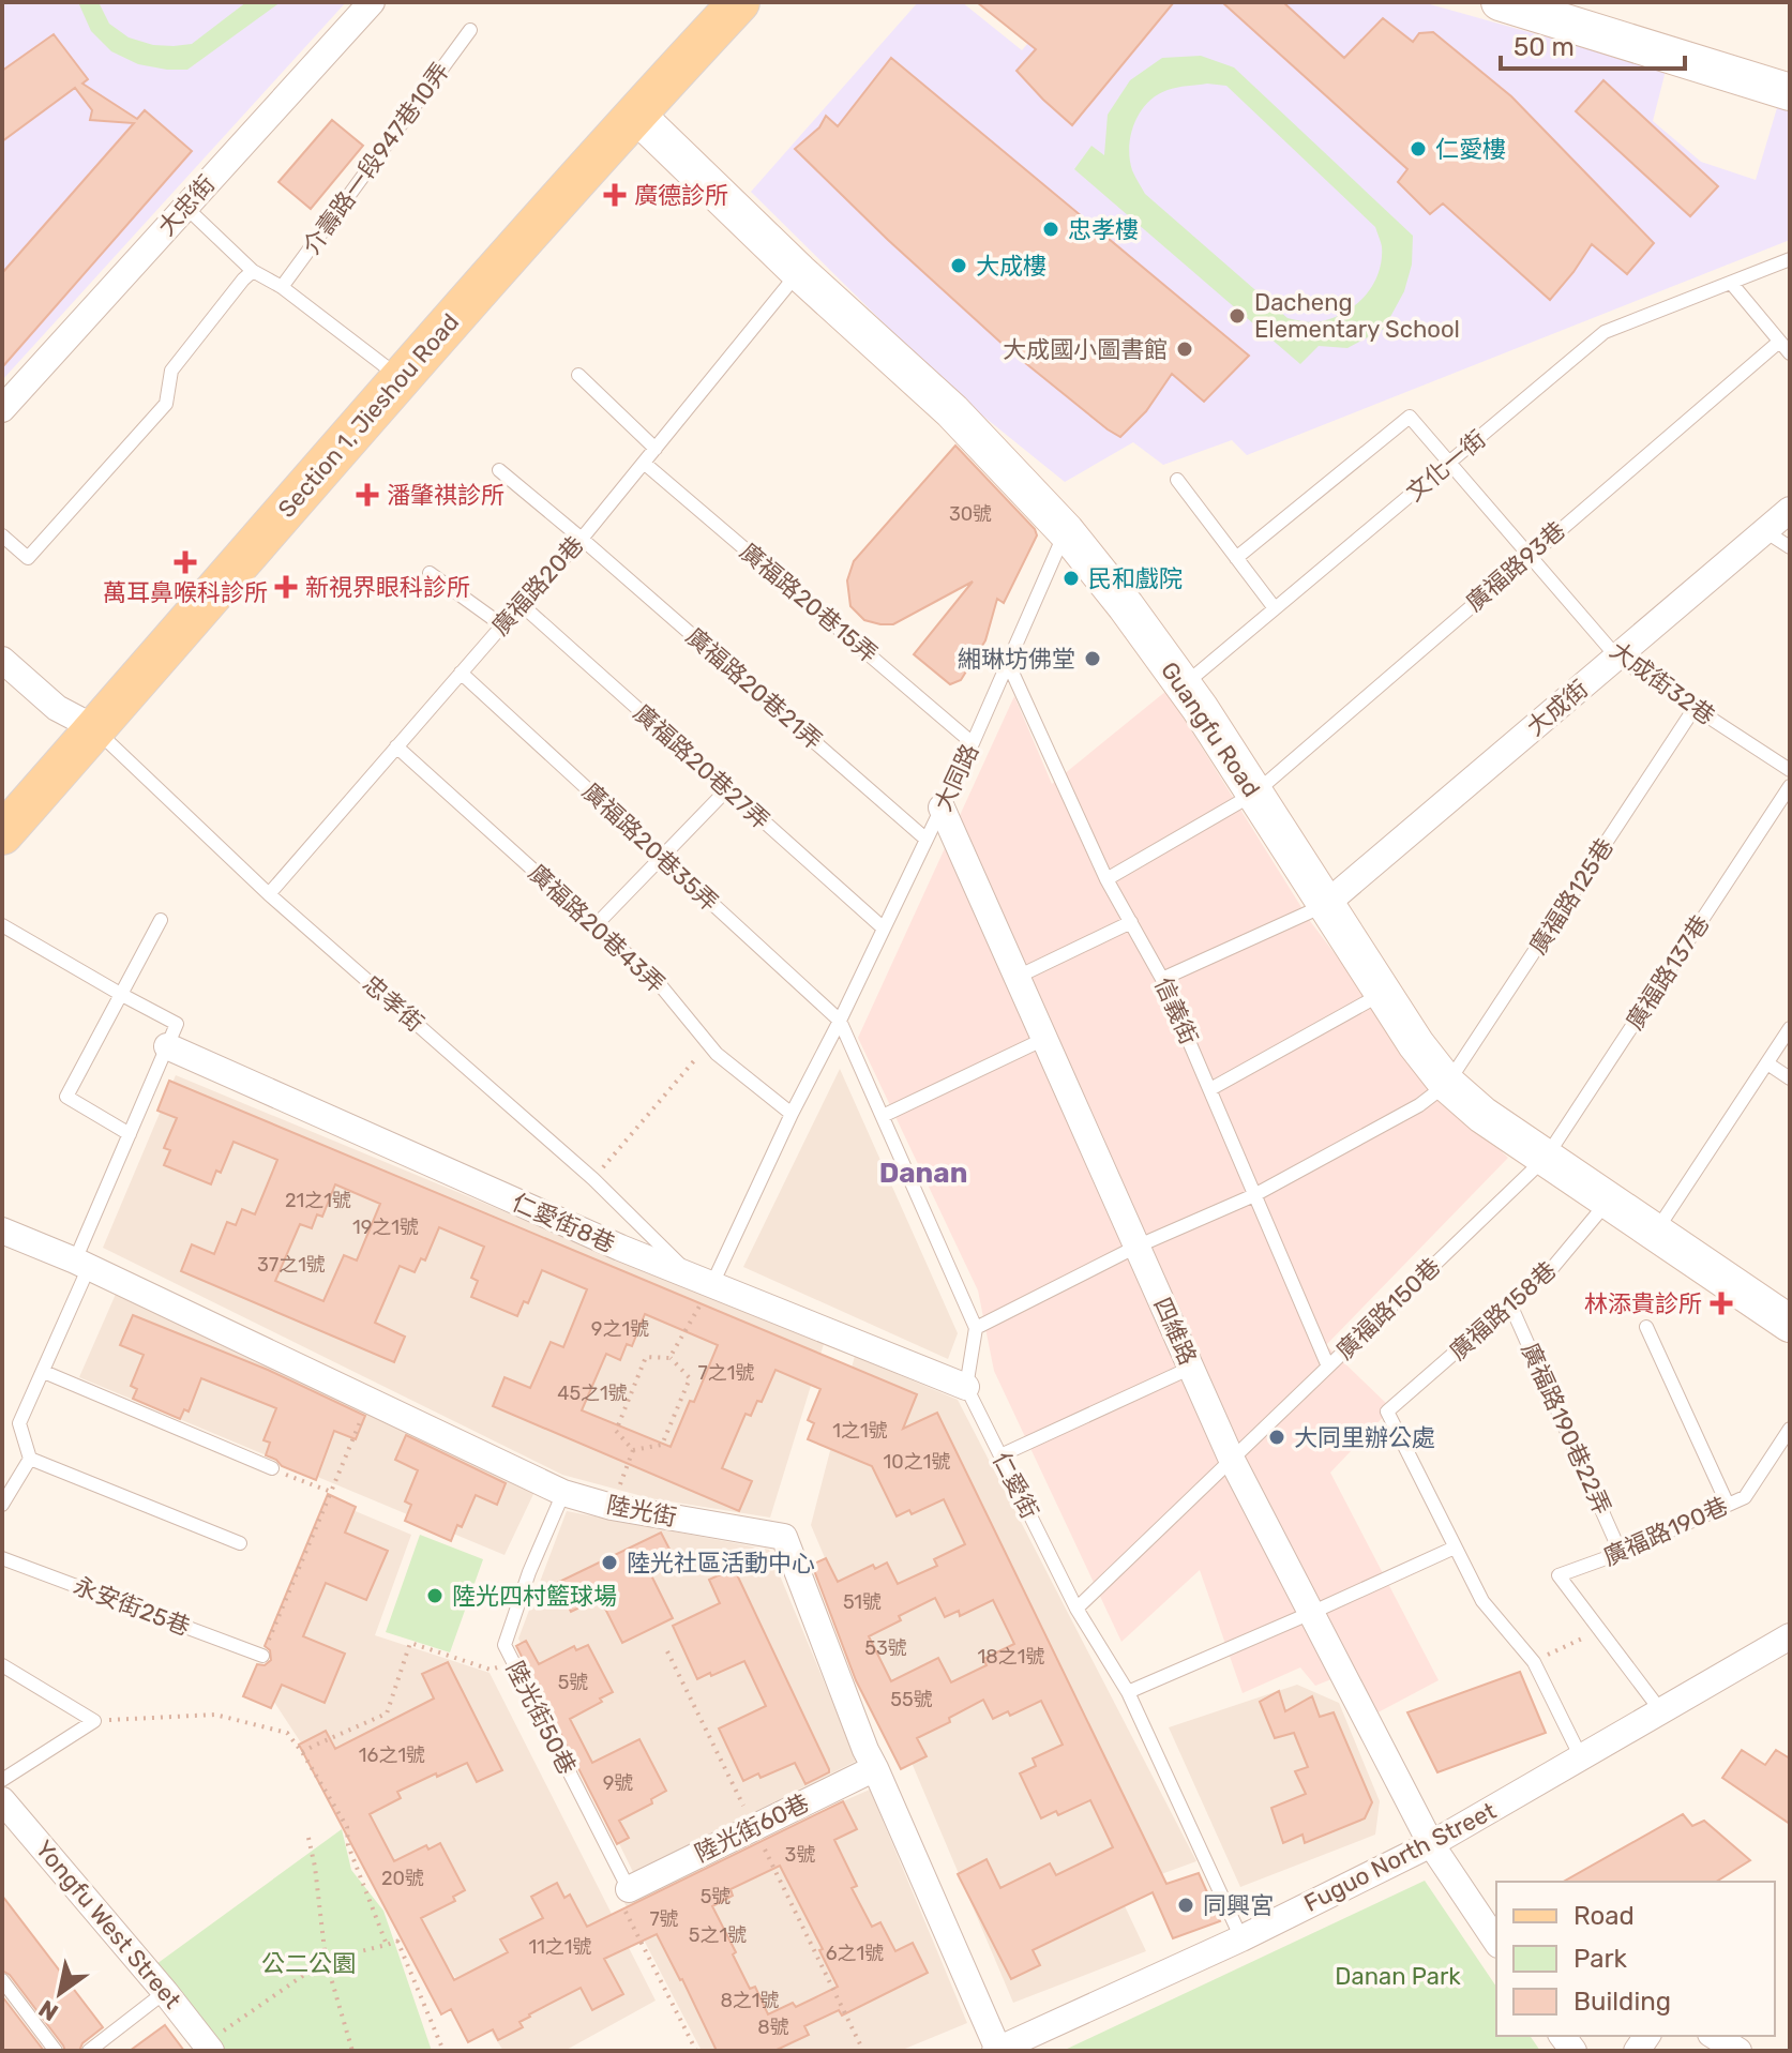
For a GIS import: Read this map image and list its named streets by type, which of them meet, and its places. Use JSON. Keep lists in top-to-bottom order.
{
  "streets": {
    "main road": ["Section 1, Jieshou Road"],
    "street": [
      "大忠街",
      "大成街",
      "Guangfu Road",
      "仁愛街8巷",
      "四維路",
      "陸光街",
      "陸光街60巷",
      "Fuguo North Street",
      "Yongfu West Street"
    ],
    "lane": [
      "介壽路一段947巷10弄",
      "文化一街",
      "廣福路93巷",
      "廣福路20巷",
      "廣福路20巷15弄",
      "大成街32巷",
      "廣福路20巷21弄",
      "廣福路20巷27弄",
      "大同路",
      "廣福路20巷35弄",
      "廣福路125巷",
      "廣福路20巷43弄",
      "廣福路137巷",
      "忠孝街",
      "信義街",
      "廣福路150巷",
      "廣福路158巷",
      "廣福路190巷22弄",
      "仁愛街",
      "廣福路190巷",
      "永安街25巷",
      "陸光街50巷"
    ]
  },
  "crossings": [
    ["Section 1, Jieshou Road", "Guangfu Road"],
    ["Section 1, Jieshou Road", "忠孝街"],
    ["文化一街", "大成街32巷"],
    ["文化一街", "Guangfu Road"],
    ["廣福路93巷", "大成街32巷"],
    ["廣福路93巷", "Guangfu Road"],
    ["廣福路93巷", "信義街"],
    ["廣福路20巷", "廣福路20巷15弄"],
    ["廣福路20巷", "廣福路20巷21弄"],
    ["廣福路20巷", "Guangfu Road"],
    ["廣福路20巷", "廣福路20巷27弄"],
    ["廣福路20巷", "廣福路20巷35弄"],
    ["廣福路20巷", "廣福路20巷43弄"],
    ["廣福路20巷", "忠孝街"],
    ["廣福路20巷15弄", "大同路"],
    ["大成街32巷", "大成街"],
    ["大成街32巷", "廣福路125巷"],
    ["廣福路20巷21弄", "大同路"],
    ["大成街", "Guangfu Road"],
    ["Guangfu Road", "大同路"],
    ["Guangfu Road", "廣福路125巷"],
    ["Guangfu Road", "廣福路137巷"],
    ["Guangfu Road", "廣福路150巷"],
    ["Guangfu Road", "廣福路158巷"],
    ["廣福路20巷27弄", "大同路"],
    ["大同路", "廣福路20巷35弄"],
    ["大同路", "廣福路20巷43弄"],
    ["大同路", "忠孝街"],
    ["大同路", "信義街"],
    ["大同路", "仁愛街8巷"],
    ["大同路", "四維路"],
    ["廣福路137巷", "廣福路150巷"],
    ["忠孝街", "仁愛街8巷"],
    ["信義街", "廣福路150巷"],
    ["仁愛街8巷", "仁愛街"],
    ["廣福路150巷", "四維路"],
    ["廣福路150巷", "仁愛街"],
    ["廣福路158巷", "廣福路190巷22弄"],
    ["四維路", "Fuguo North Street"],
    ["廣福路190巷22弄", "廣福路190巷"],
    ["仁愛街", "Fuguo North Street"],
    ["陸光街", "陸光街50巷"],
    ["陸光街", "陸光街60巷"],
    ["陸光街", "Fuguo North Street"],
    ["陸光街50巷", "陸光街60巷"]
  ],
  "districts": ["Danan"],
  "parks": ["公二公園", "Danan Park"],
  "places": {
    "other": [
      "仁愛樓",
      "忠孝樓",
      "大成樓",
      "Dacheng Elementary School",
      "大成國小圖書館",
      "民和戲院",
      "緗琳坊佛堂",
      "大同里辦公處",
      "陸光社區活動中心",
      "陸光四村籃球場",
      "同興宮"
    ],
    "health": [
      "廣德診所",
      "潘肇祺診所",
      "萬耳鼻喉科診所",
      "新視界眼科診所",
      "林添貴診所"
    ]
  },
  "house_numbers": [
    "30號",
    "21之1號",
    "19之1號",
    "37之1號",
    "9之1號",
    "7之1號",
    "45之1號",
    "1之1號",
    "10之1號",
    "51號",
    "53號",
    "18之1號",
    "5號",
    "55號",
    "16之1號",
    "9號",
    "3號",
    "20號",
    "5號",
    "7號",
    "5之1號",
    "11之1號",
    "6之1號",
    "8之1號",
    "8號"
  ],
  "legend": ["Road", "Park", "Building"],
  "scale_bar": "50 m",
  "north": "bottom left"
}
